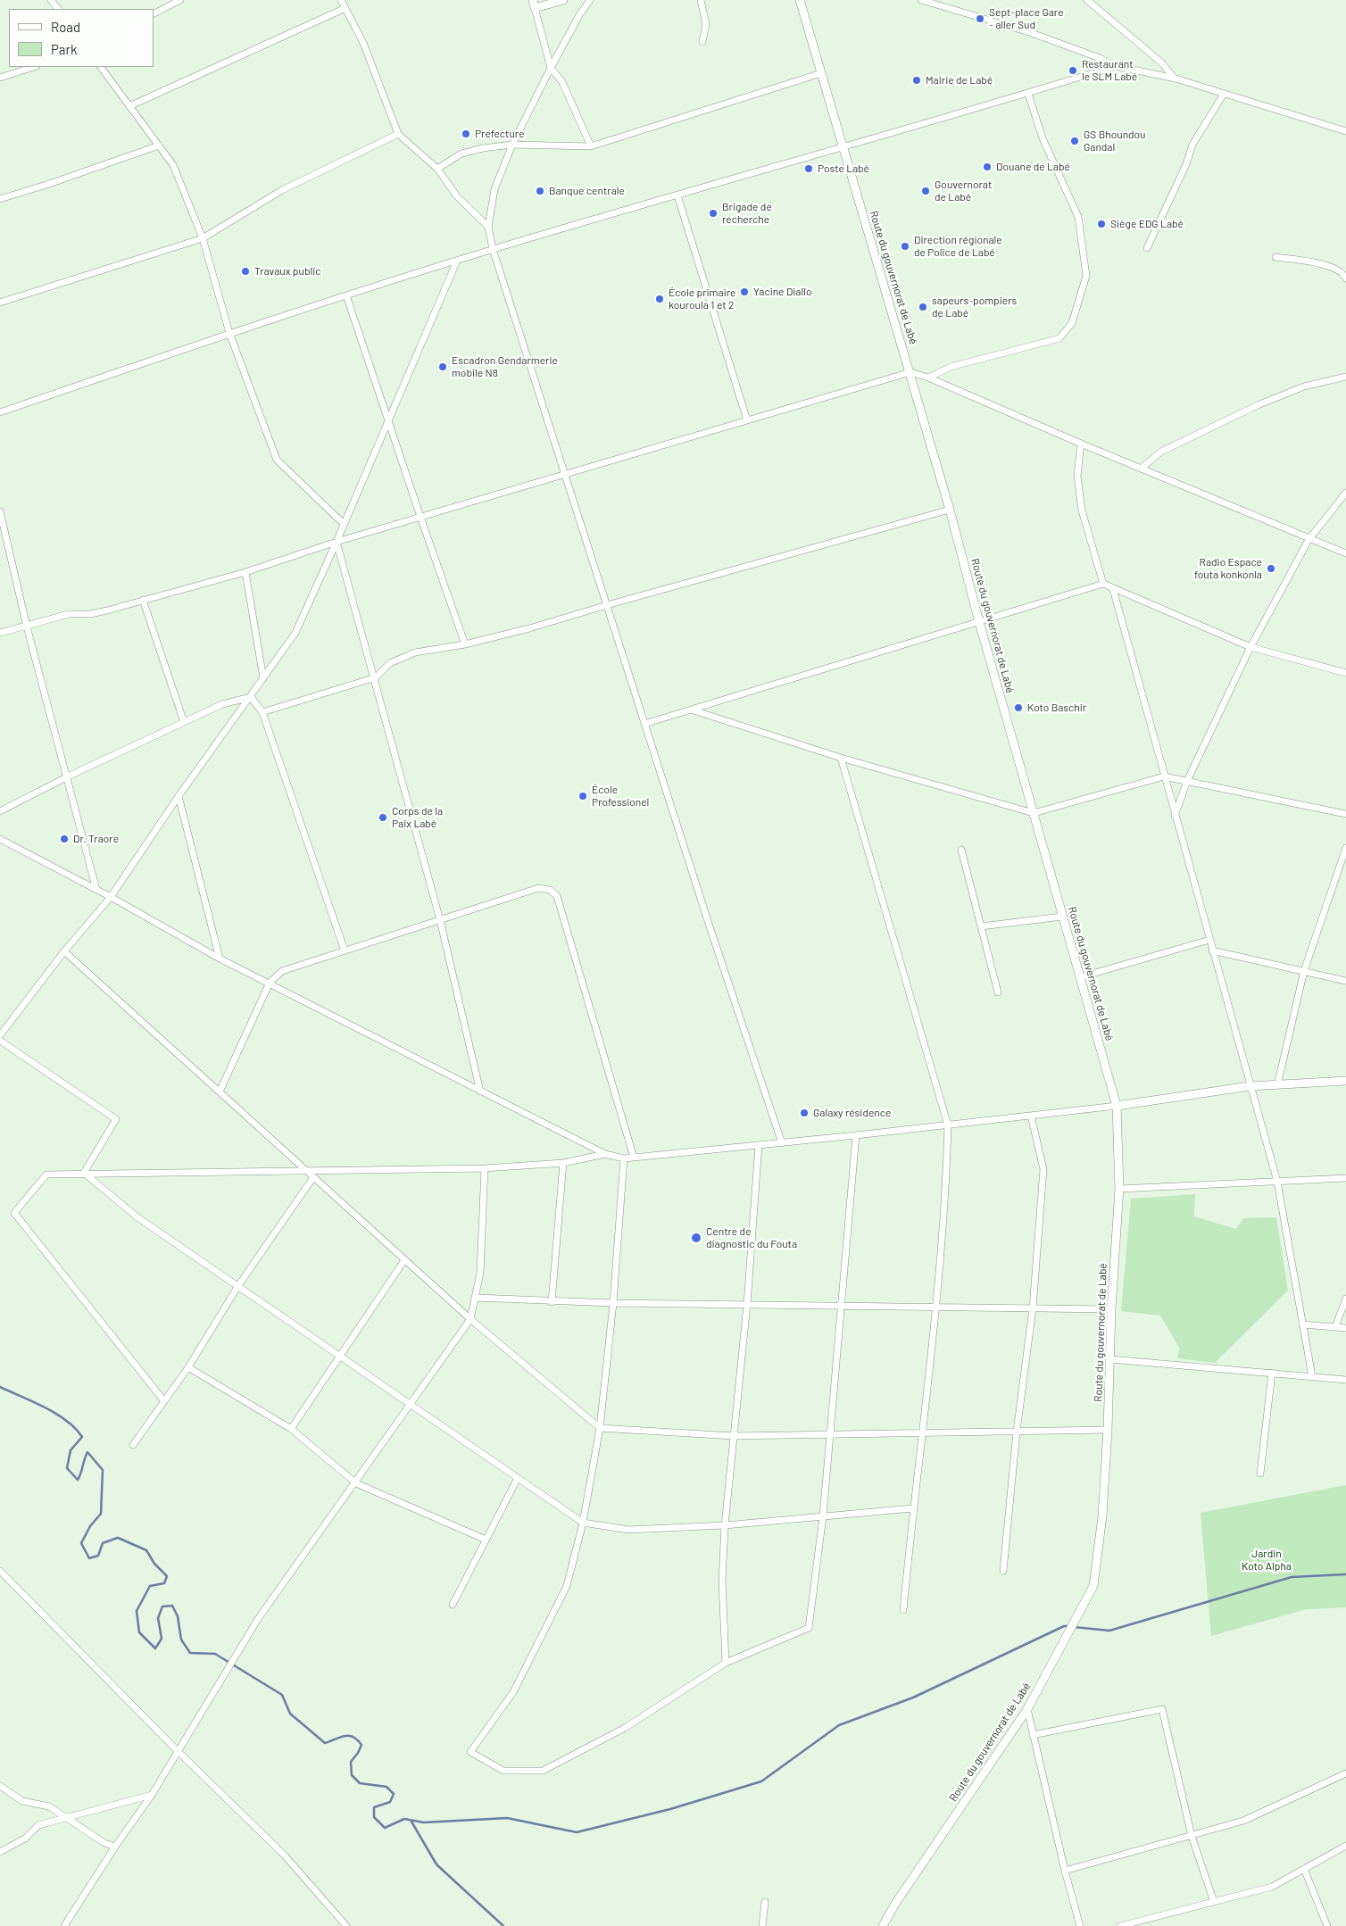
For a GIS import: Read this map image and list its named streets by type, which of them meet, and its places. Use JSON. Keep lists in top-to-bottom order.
{
  "streets": {
    "street": ["Route du gouvernorat de Labé"]
  },
  "parks": ["Jardin Koto Alpha"],
  "places": [
    "Sept-place Gare - aller Sud",
    "Restaurant le SLM Labé",
    "Mairie de Labé",
    "Prefecture",
    "GS Bhoundou Gandal",
    "Douane de Labé",
    "Poste Labé",
    "Banque centrale",
    "Gouvernorat de Labé",
    "Brigade de recherche",
    "Siège EDG Labé",
    "Direction régionale de Police de Labé",
    "Travaux public",
    "Yacine Diallo",
    "École primaire kouroula 1 et 2",
    "sapeurs-pompiers de Labé",
    "Escadron Gendarmerie mobile N8",
    "Radio Espace fouta konkonla",
    "Koto Baschir",
    "École Professionel",
    "Corps de la Paix Labé",
    "Dr. Traore",
    "Galaxy résidence",
    "Centre de diagnostic du Fouta"
  ],
  "legend": ["Road", "Park"]
}
